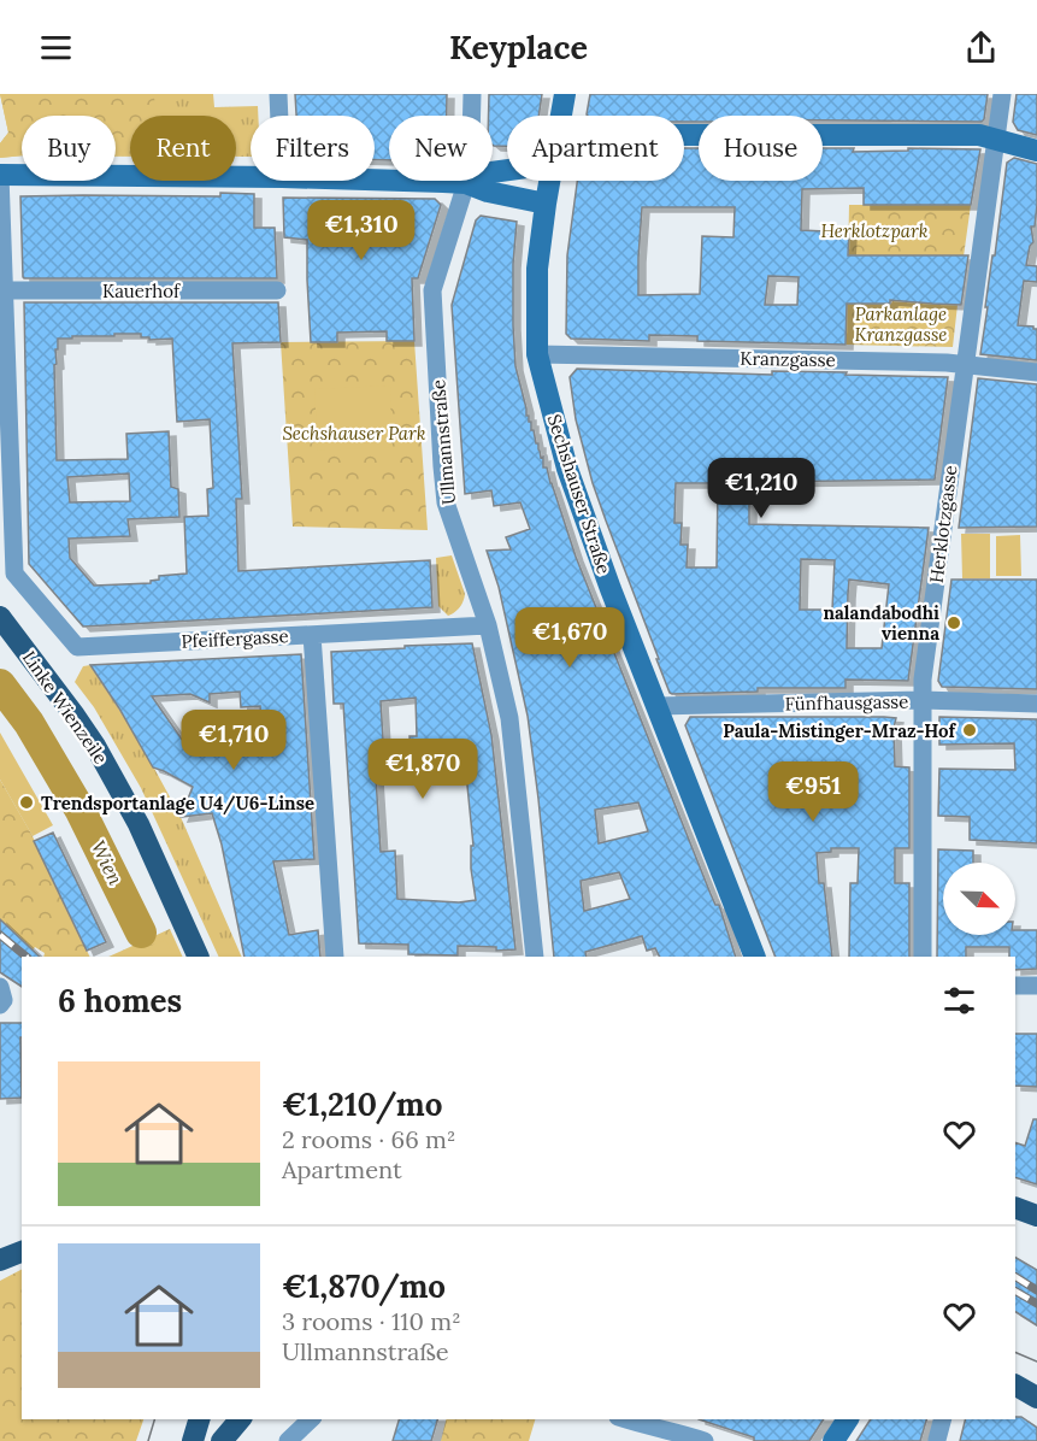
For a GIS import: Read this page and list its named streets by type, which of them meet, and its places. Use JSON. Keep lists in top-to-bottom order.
{
  "streets": {
    "main road": ["Linke Wienzeile"],
    "street": [
      "Kauerhof",
      "Kranzgasse",
      "Ullmannstraße",
      "Sechshauser Straße",
      "Herklotzgasse",
      "Pfeiffergasse",
      "Fünfhausgasse"
    ]
  },
  "crossings": [
    ["Kauerhof", "Pfeiffergasse"],
    ["Kranzgasse", "Sechshauser Straße"],
    ["Kranzgasse", "Herklotzgasse"],
    ["Ullmannstraße", "Pfeiffergasse"],
    ["Sechshauser Straße", "Fünfhausgasse"],
    ["Herklotzgasse", "Fünfhausgasse"]
  ],
  "water": ["Wien"],
  "parks": ["Herklotzpark", "Parkanlage Kranzgasse", "Sechshauser Park"],
  "places": ["nalandabodhi vienna", "Paula-Mistinger-Mraz-Hof", "Trendsportanlage U4/U6-Linse"],
  "north": "bottom right",
  "page": {
    "header": "Keyplace",
    "chip": [
      "Buy",
      "Rent",
      "Filters",
      "New",
      "Apartment",
      "House"
    ],
    "price": [
      "€1,310",
      "€1,210",
      "€1,670",
      "€1,710",
      "€1,870",
      "€951"
    ],
    "heading": "6 homes",
    "list": [
      {
        "name": "€1,210/mo",
        "note": "2 rooms · 66 m² · Apartment"
      },
      {
        "name": "€1,870/mo",
        "note": "3 rooms · 110 m² · Ullmannstraße"
      }
    ]
  }
}
